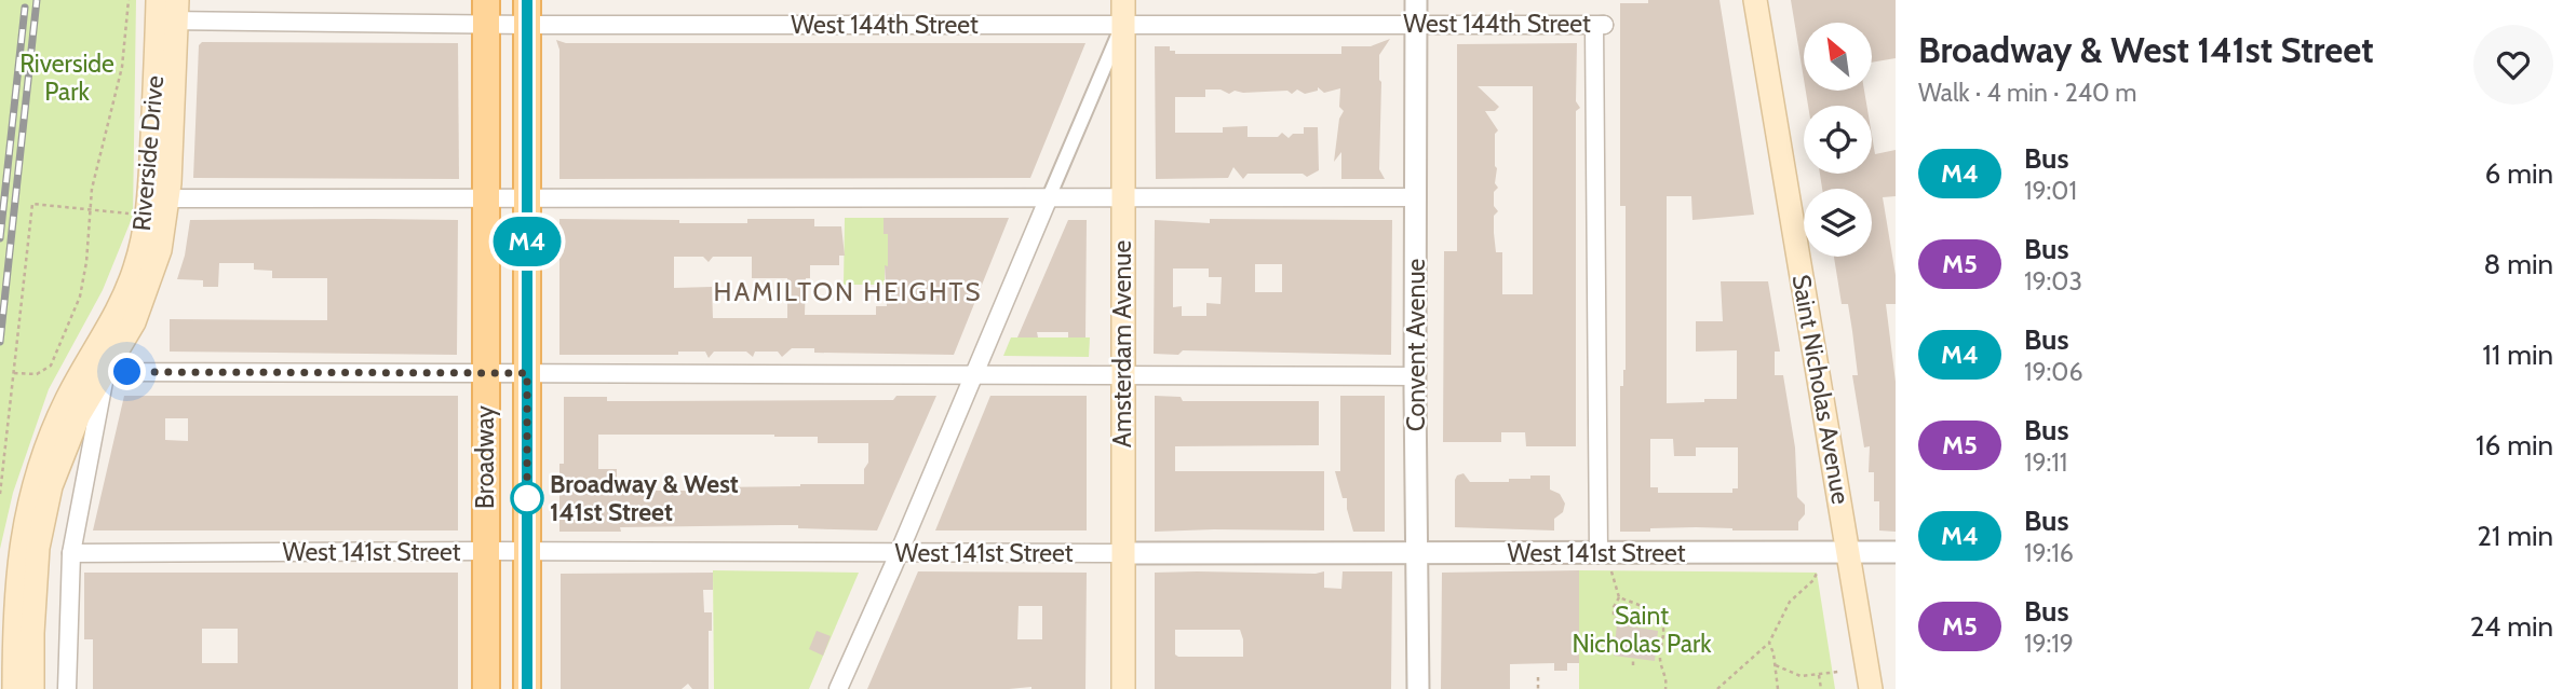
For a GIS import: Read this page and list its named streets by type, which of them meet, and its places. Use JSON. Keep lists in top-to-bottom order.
{
  "streets": {
    "main road": [
      "Riverside Drive",
      "Amsterdam Avenue",
      "Saint Nicholas Avenue",
      "Broadway"
    ],
    "street": ["West 144th Street", "Convent Avenue", "West 141st Street"]
  },
  "crossings": [
    ["West 144th Street", "Riverside Drive"],
    ["West 144th Street", "Amsterdam Avenue"],
    ["West 144th Street", "Convent Avenue"],
    ["West 144th Street", "Broadway"],
    ["West 144th Street", "West 141st Street"],
    ["Riverside Drive", "West 141st Street"],
    ["Amsterdam Avenue", "West 141st Street"],
    ["Convent Avenue", "West 141st Street"],
    ["Saint Nicholas Avenue", "West 141st Street"],
    ["Broadway", "West 141st Street"]
  ],
  "districts": ["HAMILTON HEIGHTS"],
  "parks": ["Riverside Park", "Saint Nicholas Park"],
  "places": ["Broadway & West 141st Street"],
  "lines": ["bus line M4"],
  "north": "top left",
  "page": {
    "on_map": "M4",
    "heading": ["Broadway & West 141st Street", "Walk · 4 min · 240 m"],
    "list": [
      {
        "mark": "M4",
        "name": "Bus",
        "note": "19:01",
        "value": "6 min"
      },
      {
        "mark": "M5",
        "name": "Bus",
        "note": "19:03",
        "value": "8 min"
      },
      {
        "mark": "M4",
        "name": "Bus",
        "note": "19:06",
        "value": "11 min"
      },
      {
        "mark": "M5",
        "name": "Bus",
        "note": "19:11",
        "value": "16 min"
      },
      {
        "mark": "M4",
        "name": "Bus",
        "note": "19:16",
        "value": "21 min"
      },
      {
        "mark": "M5",
        "name": "Bus",
        "note": "19:19",
        "value": "24 min"
      }
    ]
  }
}
